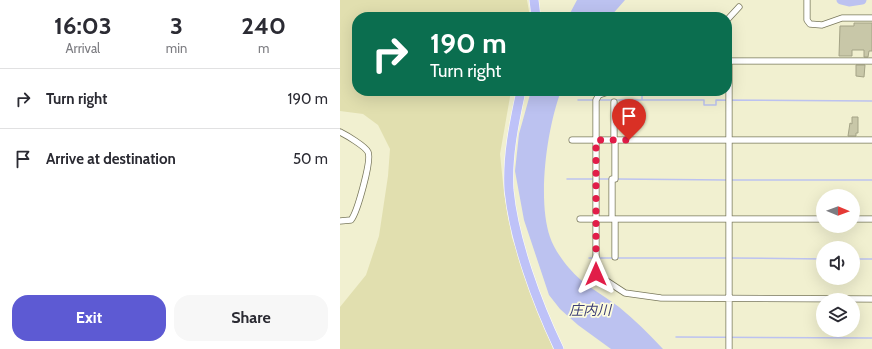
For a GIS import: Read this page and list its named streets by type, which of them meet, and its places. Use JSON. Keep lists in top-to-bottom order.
{
  "water": ["庄内川"],
  "north": "right",
  "page": {
    "eta": [
      "16:03",
      "Arrival",
      "3",
      "min",
      "240",
      "m"
    ],
    "turn": ["190 m", "Turn right"],
    "list": [
      {
        "name": "Turn right",
        "value": "190 m"
      },
      {
        "name": "Arrive at destination",
        "value": "50 m"
      }
    ],
    "buttons": ["Exit", "Share"]
  }
}
